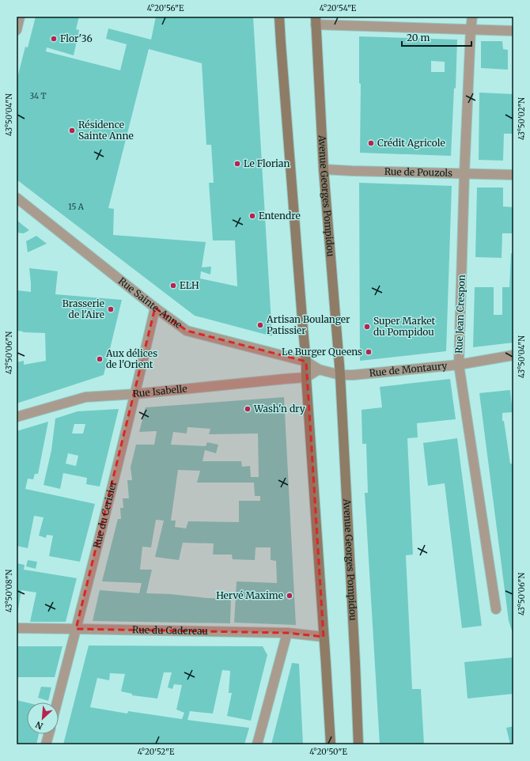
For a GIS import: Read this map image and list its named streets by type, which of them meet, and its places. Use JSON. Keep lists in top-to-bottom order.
{
  "streets": {
    "main road": ["Avenue Georges Pompidou"],
    "street": [
      "Rue de Pouzols",
      "Rue Sainte-Anne",
      "Rue Jean Crespon",
      "Rue de Montaury",
      "Rue Isabelle",
      "Rue du Cerisier",
      "Rue du Cadereau"
    ]
  },
  "crossings": [
    ["Rue de Pouzols", "Avenue Georges Pompidou"],
    ["Rue de Pouzols", "Rue Jean Crespon"],
    ["Avenue Georges Pompidou", "Rue de Montaury"],
    ["Rue Sainte-Anne", "Rue du Cerisier"],
    ["Rue Jean Crespon", "Rue de Montaury"],
    ["Rue Isabelle", "Rue du Cerisier"],
    ["Rue du Cerisier", "Rue du Cadereau"]
  ],
  "places": [
    "Flor'36",
    "Résidence Sainte Anne",
    "Crédit Agricole",
    "Le Florian",
    "Entendre",
    "ELH",
    "Brasserie de l'Aire",
    "Artisan Boulanger Patissier",
    "Super Market du Pompidou",
    "Le Burger Queens",
    "Aux délices de l'Orient",
    "Wash'n dry",
    "Hervé Maxime"
  ],
  "house_numbers": ["34 T", "15 A"],
  "scale_bar": "20 m",
  "north": "bottom left",
  "coordinates": [
    "4°20'56\"E",
    "4°20'54\"E",
    "43°50'04\"N",
    "43°50'02\"N",
    "43°50'06\"N",
    "43°50'08\"N",
    "4°20'52\"E",
    "4°20'50\"E"
  ]
}
